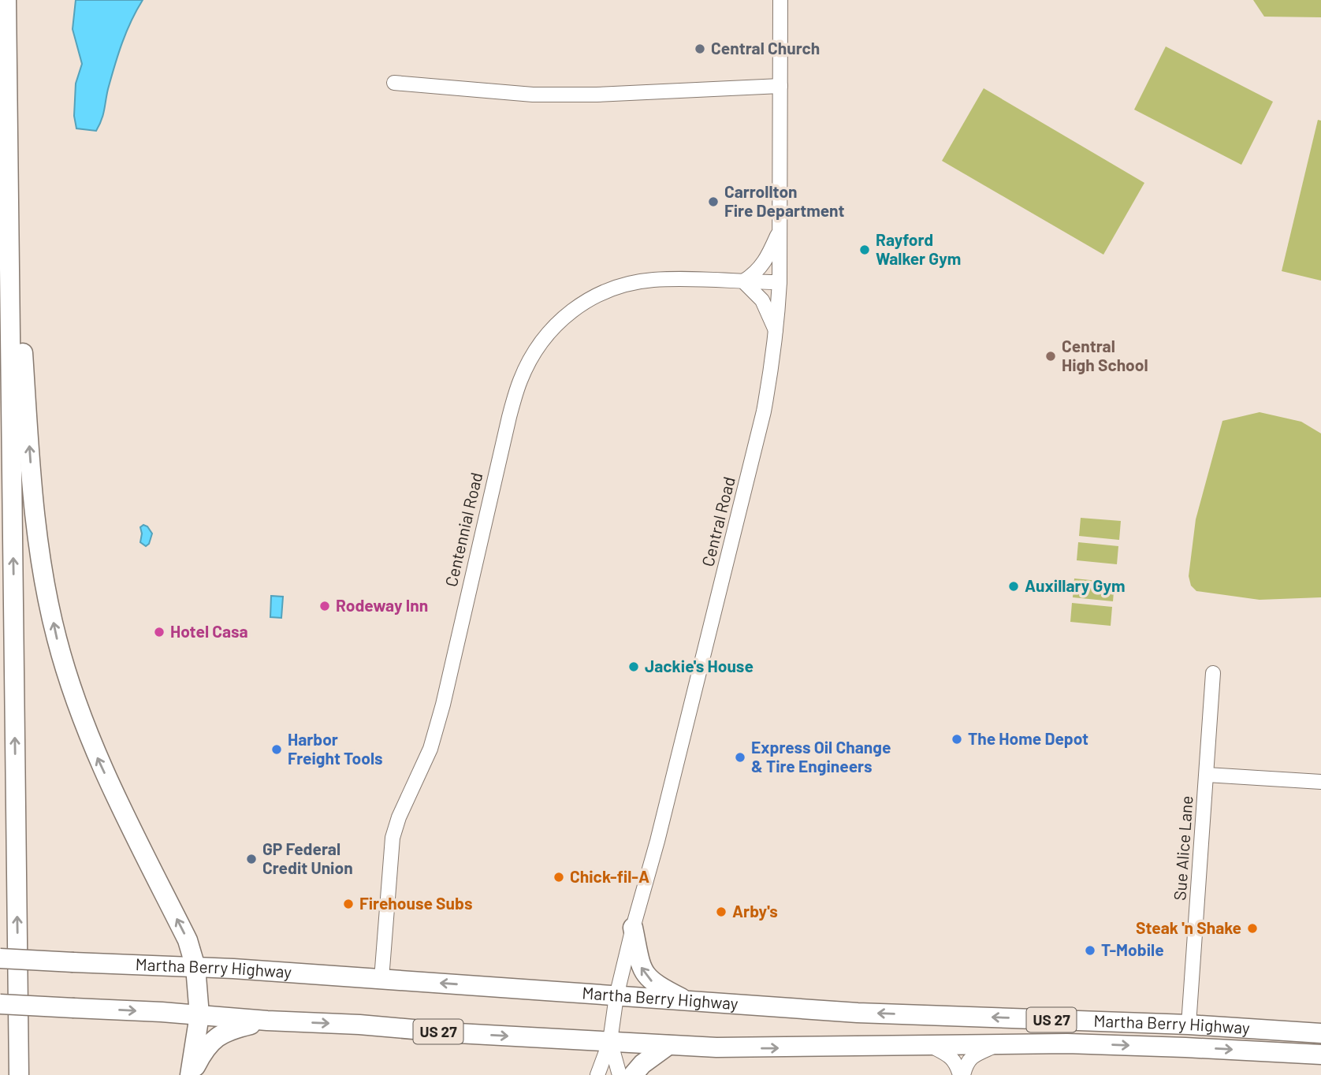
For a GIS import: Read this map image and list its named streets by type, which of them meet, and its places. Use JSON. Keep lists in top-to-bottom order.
{
  "streets": {
    "highway": ["Martha Berry Highway", "US 27"],
    "street": ["Central Road", "Centennial Road", "Sue Alice Lane"]
  },
  "crossings": [
    ["Central Road", "Centennial Road"],
    ["Central Road", "Martha Berry Highway"],
    ["Centennial Road", "Martha Berry Highway"],
    ["Sue Alice Lane", "Martha Berry Highway"]
  ],
  "places": [
    "Central Church",
    "Carrollton Fire Department",
    "Rayford Walker Gym",
    "Central High School",
    "Auxillary Gym",
    "Rodeway Inn",
    "Hotel Casa",
    "Jackie's House",
    "The Home Depot",
    "Harbor Freight Tools",
    "Express Oil Change & Tire Engineers",
    "GP Federal Credit Union",
    "Chick-fil-A",
    "Firehouse Subs",
    "Arby's",
    "Steak 'n Shake",
    "T-Mobile"
  ]
}
